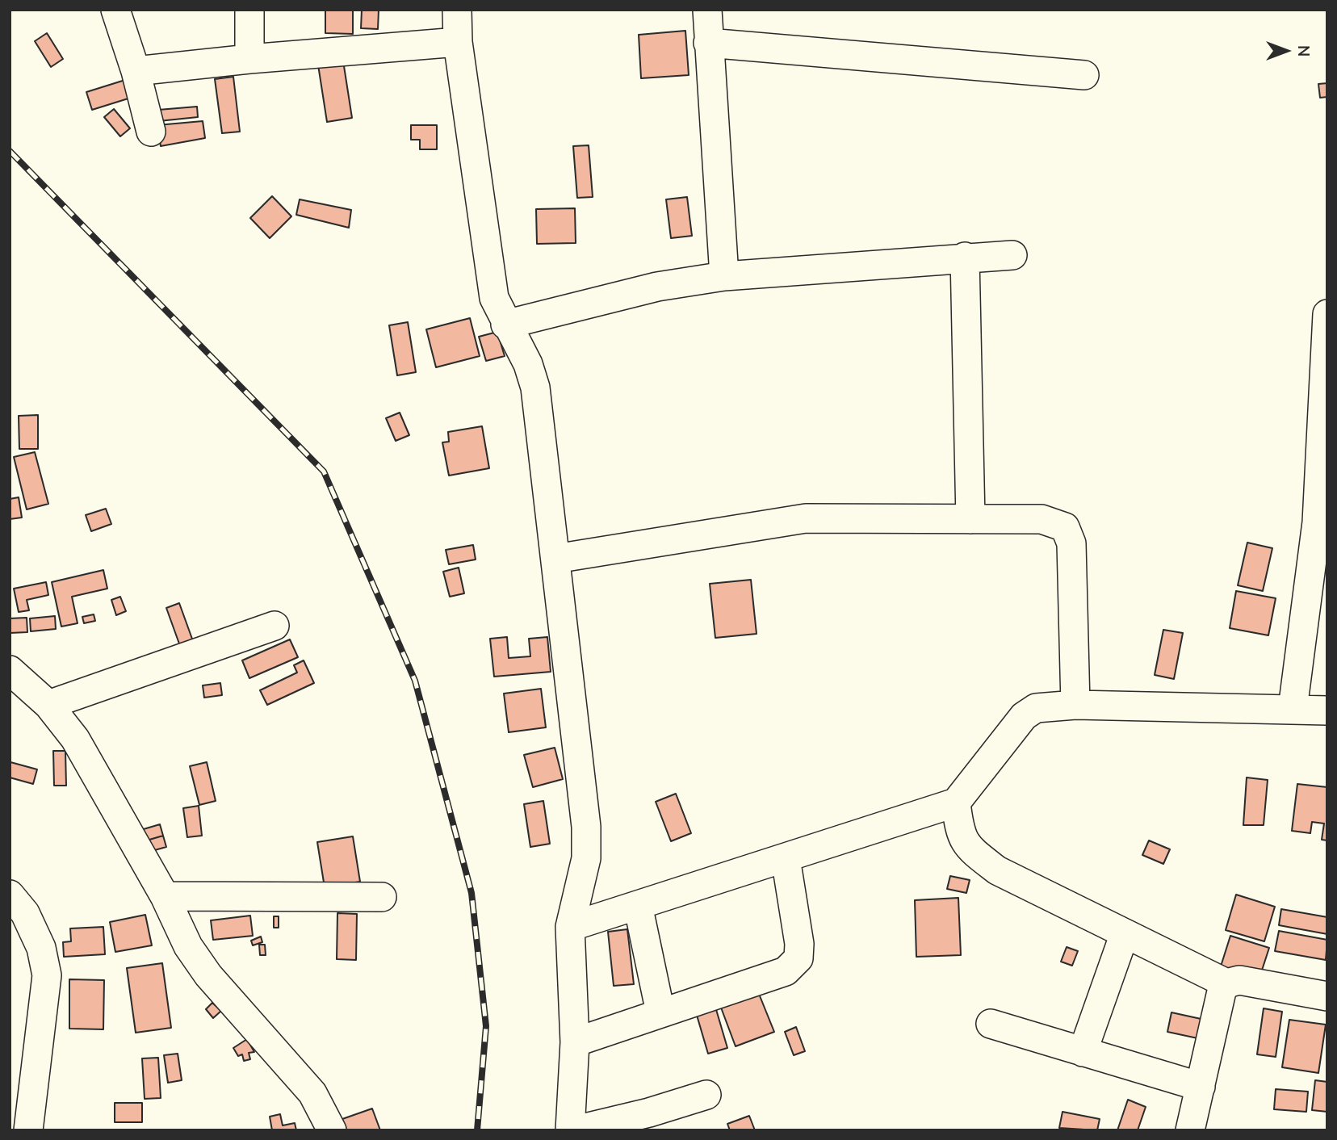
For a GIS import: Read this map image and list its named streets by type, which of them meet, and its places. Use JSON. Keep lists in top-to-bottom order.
{
  "north": "right"
}
